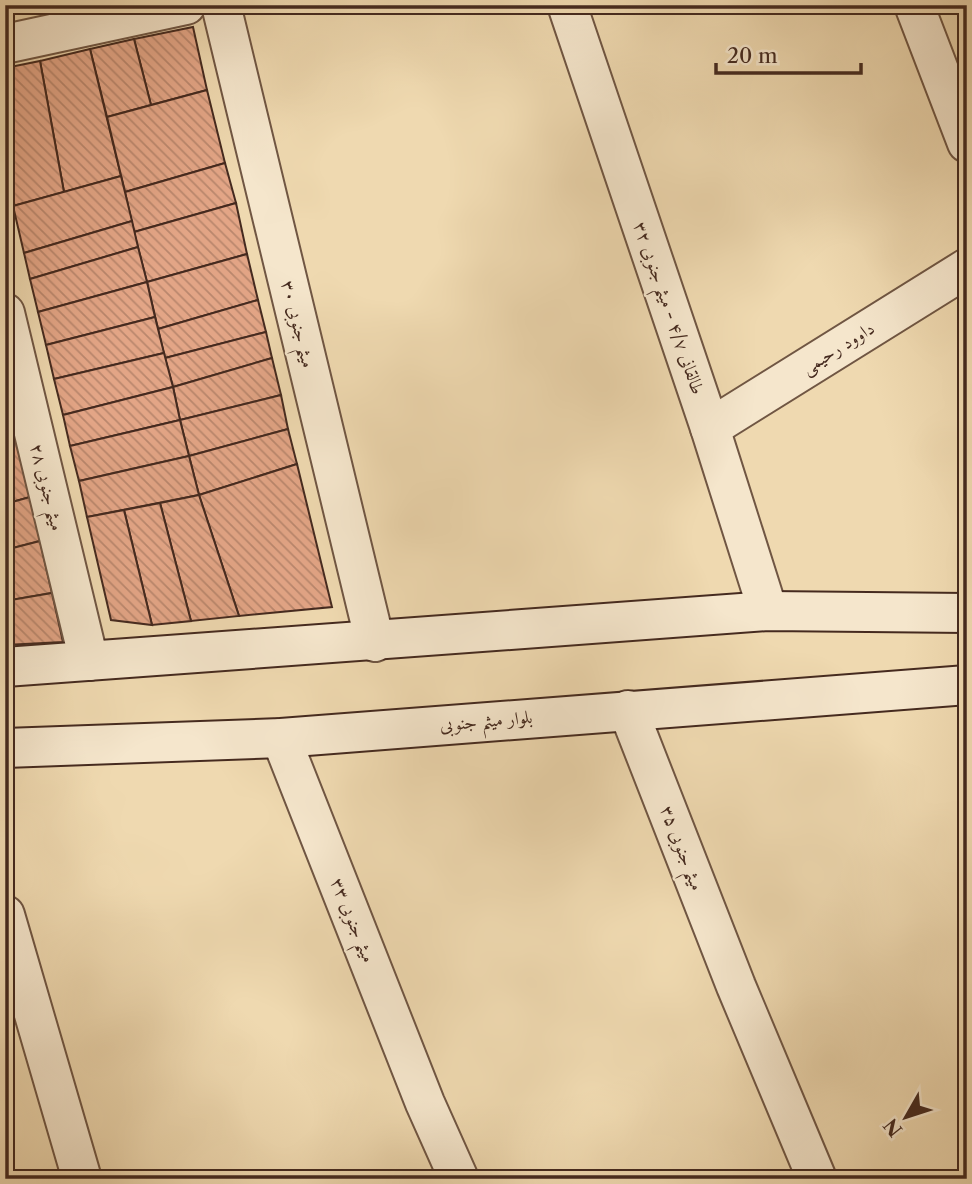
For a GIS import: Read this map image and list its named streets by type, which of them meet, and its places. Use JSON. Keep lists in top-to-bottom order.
{
  "streets": {
    "street": [
      "طالقانی ۴/۷ - میثم جنوبی ۳۲",
      "میثم جنوبی ۳۰",
      "داوود رحیمی",
      "میثم جنوبی ۲۸",
      "بلوار میثم جنوبی",
      "میثم جنوبی ۳۵",
      "میثم جنوبی ۳۳"
    ]
  },
  "crossings": [
    ["طالقانی ۴/۷ - میثم جنوبی ۳۲", "داوود رحیمی"],
    ["بلوار میثم جنوبی", "میثم جنوبی ۳۵"],
    ["بلوار میثم جنوبی", "میثم جنوبی ۳۳"]
  ],
  "scale_bar": "20 m",
  "north": "bottom left"
}
